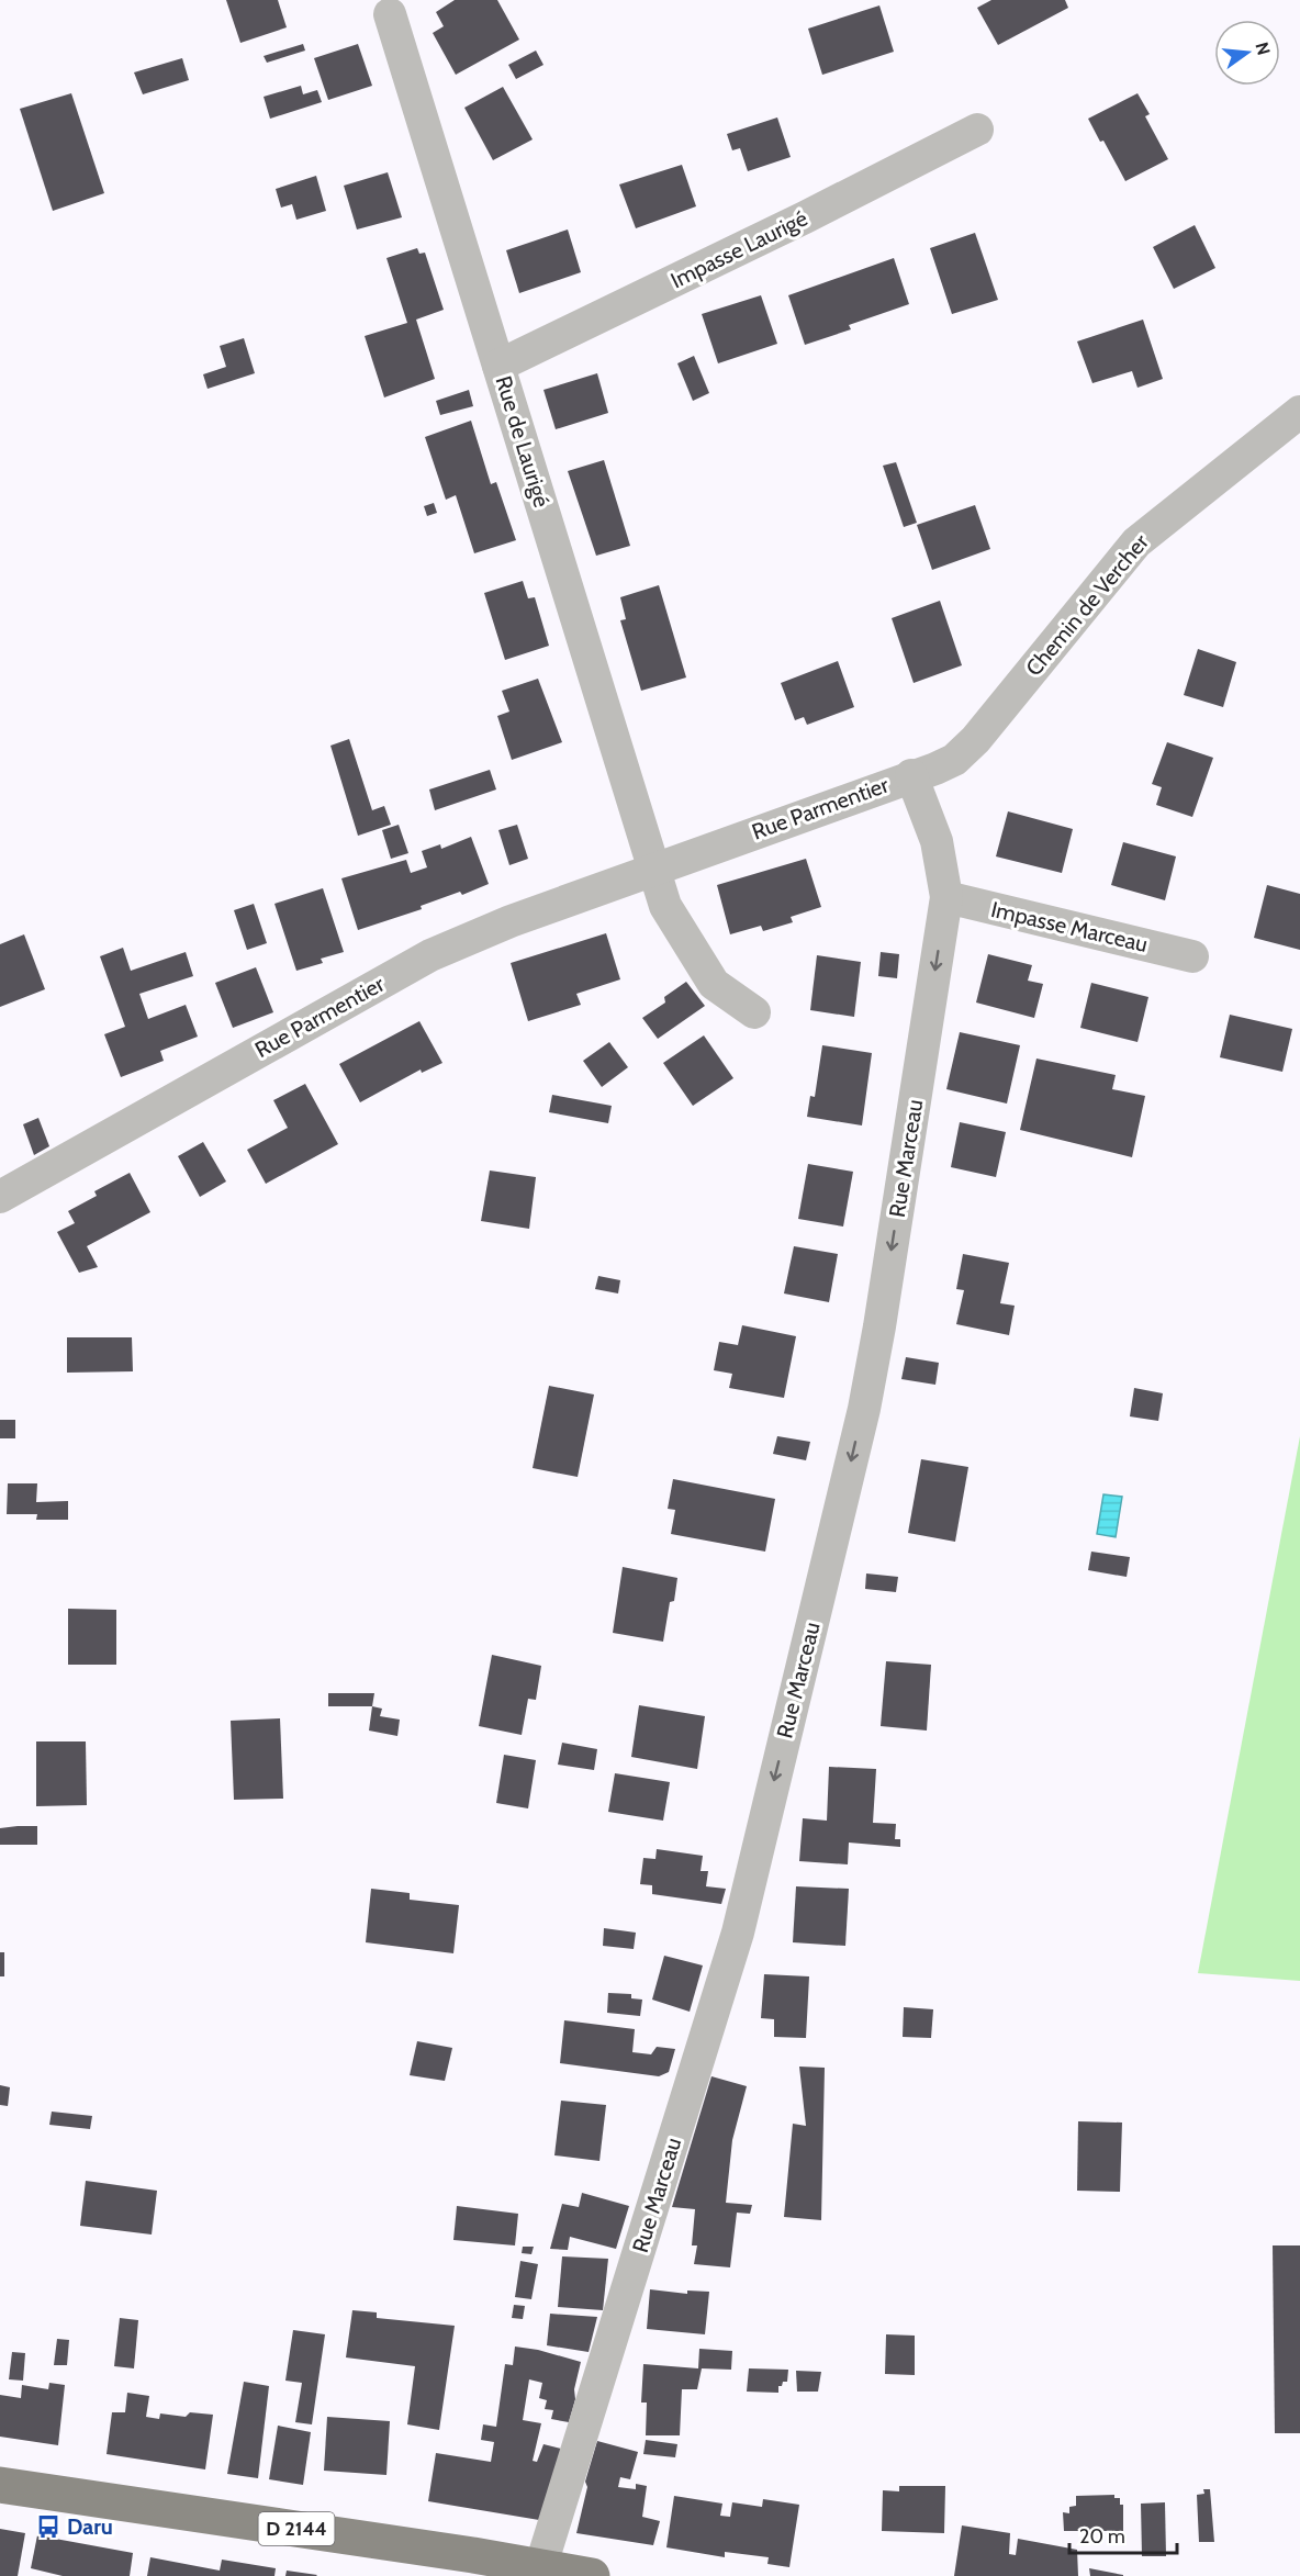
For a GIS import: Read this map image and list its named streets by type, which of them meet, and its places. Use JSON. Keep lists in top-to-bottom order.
{
  "streets": {
    "main road": ["D 2144"],
    "street": [
      "Impasse Laurigé",
      "Rue de Laurigé",
      "Chemin de Vercher",
      "Rue Parmentier",
      "Impasse Marceau",
      "Rue Marceau"
    ]
  },
  "crossings": [
    ["Impasse Laurigé", "Rue de Laurigé"],
    ["Rue de Laurigé", "Rue Parmentier"],
    ["Chemin de Vercher", "Rue Parmentier"],
    ["Chemin de Vercher", "Rue Marceau"],
    ["Rue Parmentier", "Rue Marceau"],
    ["Impasse Marceau", "Rue Marceau"],
    ["Rue Marceau", "D 2144"]
  ],
  "one_way": ["Rue Marceau"],
  "places": {
    "bus stop": ["Daru"]
  },
  "scale_bar": "20 m",
  "north": "right"
}
